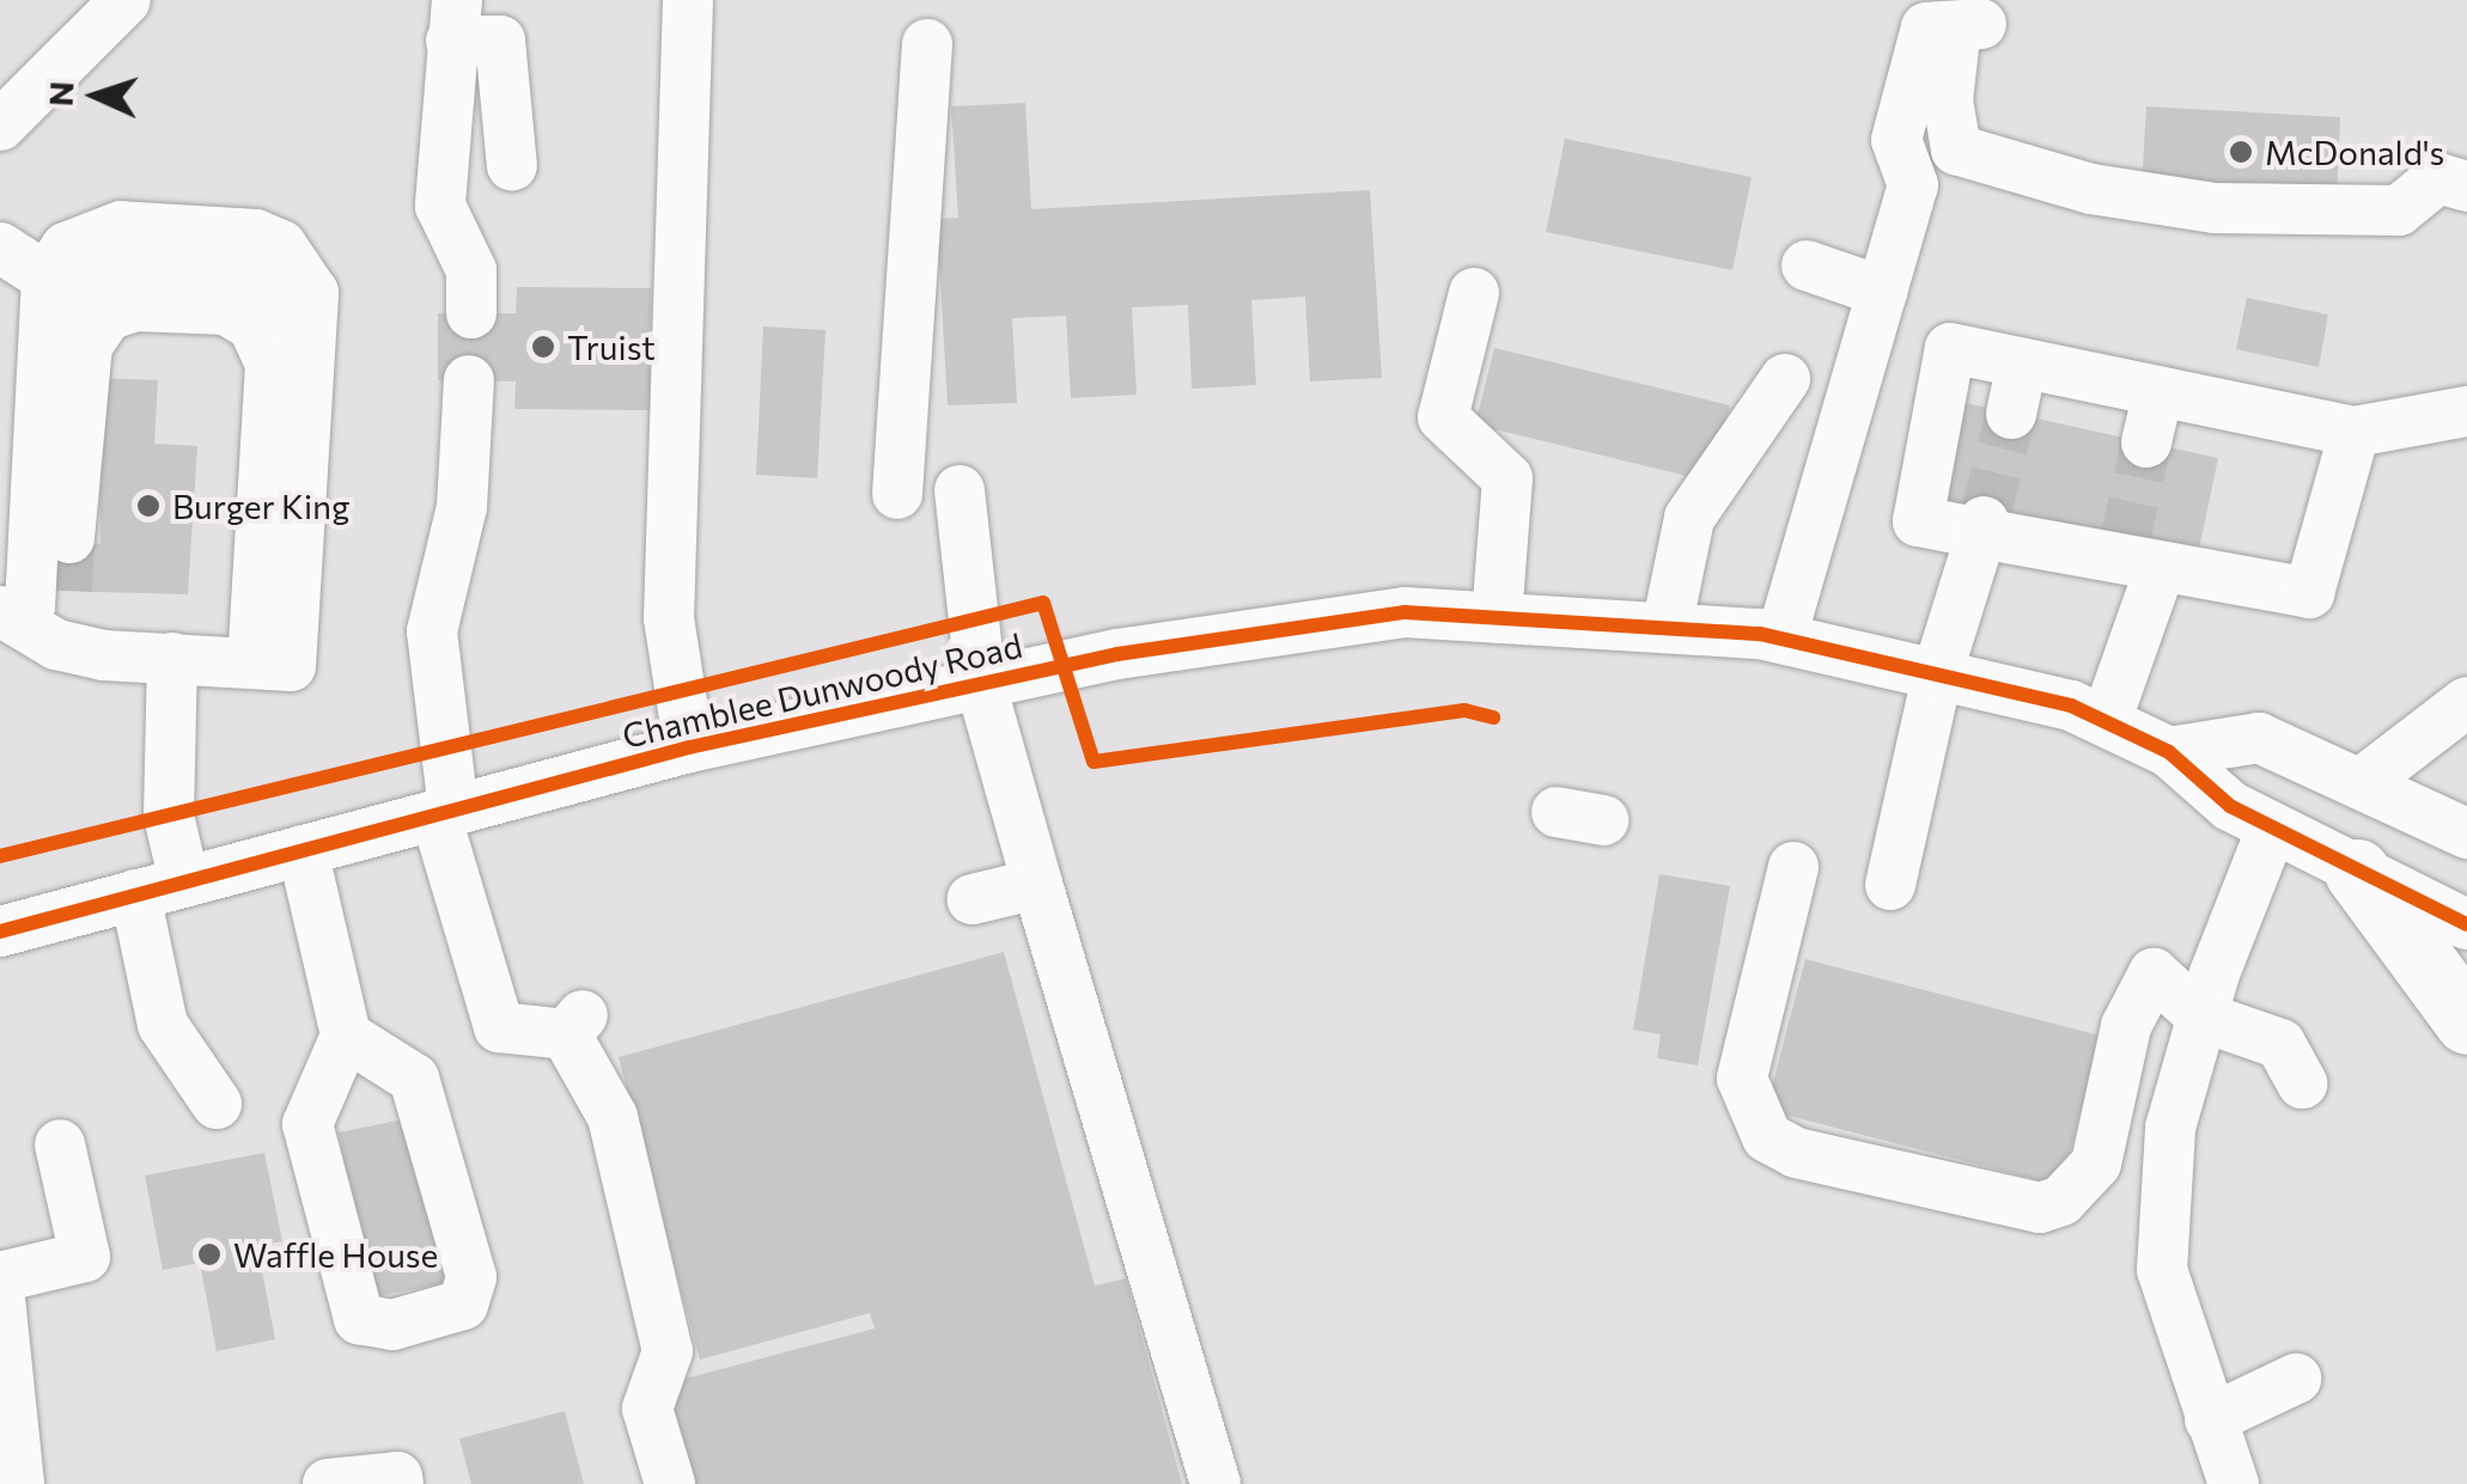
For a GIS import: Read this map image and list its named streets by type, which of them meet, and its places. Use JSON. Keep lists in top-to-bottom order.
{
  "streets": {
    "street": ["Chamblee Dunwoody Road"]
  },
  "places": [
    "McDonald's",
    "Truist",
    "Burger King",
    "Waffle House"
  ],
  "north": "left"
}
